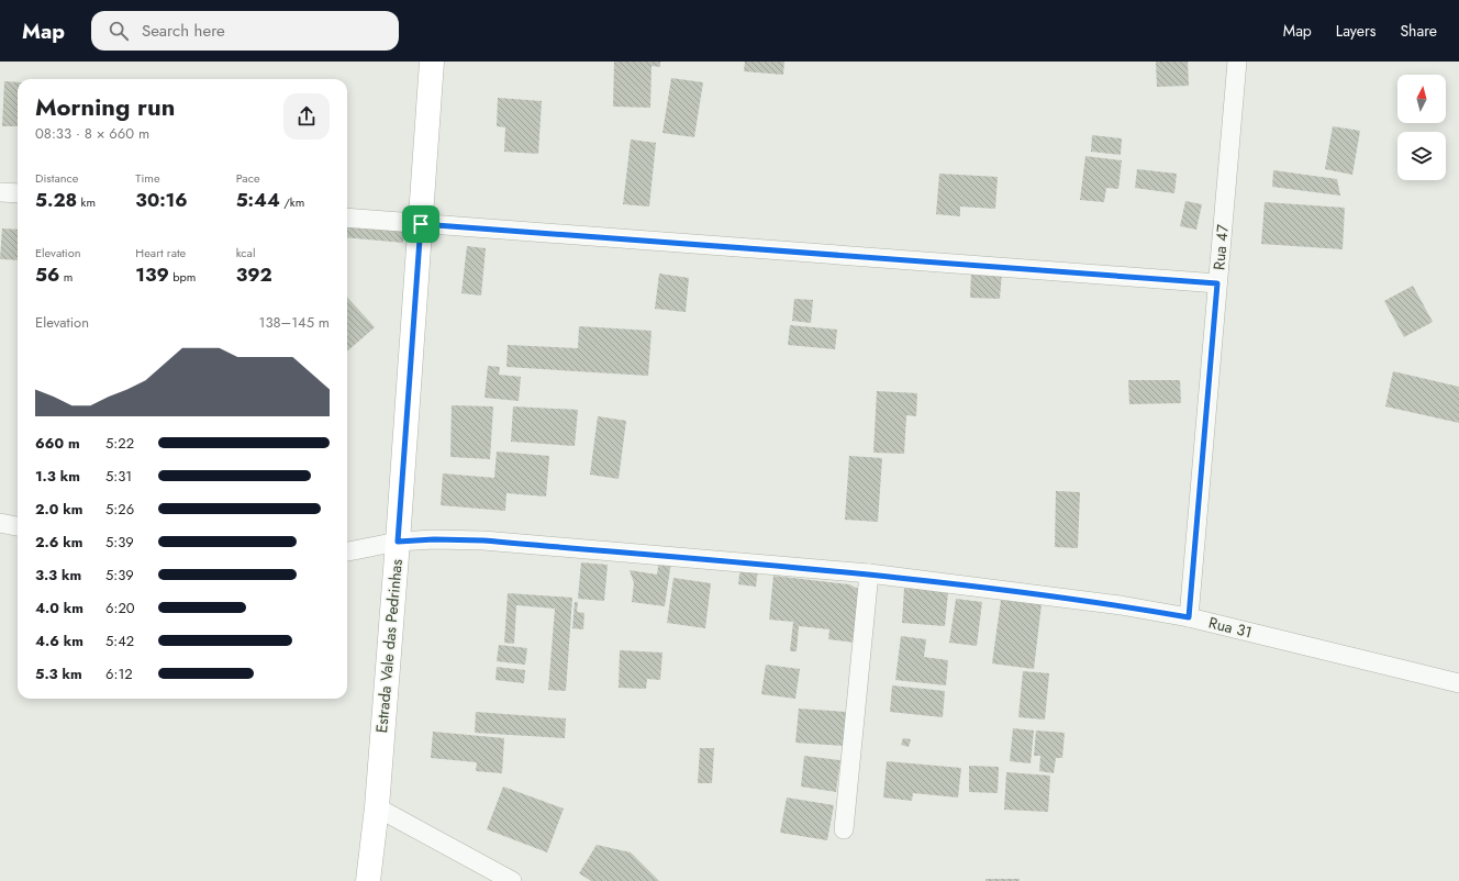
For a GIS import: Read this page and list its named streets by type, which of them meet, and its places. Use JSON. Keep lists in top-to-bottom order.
{
  "streets": {
    "main road": ["Estrada Vale das Pedrinhas"],
    "street": ["Rua 47", "Rua 31"]
  },
  "crossings": [
    ["Rua 47", "Rua 31"],
    ["Rua 31", "Estrada Vale das Pedrinhas"]
  ],
  "north": "top",
  "page": {
    "header": "Map",
    "search": "Search here",
    "nav": ["Map", "Layers", "Share"],
    "heading": ["Morning run", "08:33 · 8 × 660 m"],
    "stats": [
      ["Distance", "5.28 km"],
      ["Time", "30:16"],
      ["Pace", "5:44 /km"],
      ["Elevation", "56 m"],
      ["Heart rate", "139 bpm"],
      ["kcal", "392"]
    ],
    "chart": ["Elevation", "138–145 m"],
    "list": [
      {
        "name": "660 m",
        "note": "5:22"
      },
      {
        "name": "1.3 km",
        "note": "5:31"
      },
      {
        "name": "2.0 km",
        "note": "5:26"
      },
      {
        "name": "2.6 km",
        "note": "5:39"
      },
      {
        "name": "3.3 km",
        "note": "5:39"
      },
      {
        "name": "4.0 km",
        "note": "6:20"
      },
      {
        "name": "4.6 km",
        "note": "5:42"
      },
      {
        "name": "5.3 km",
        "note": "6:12"
      }
    ]
  }
}
